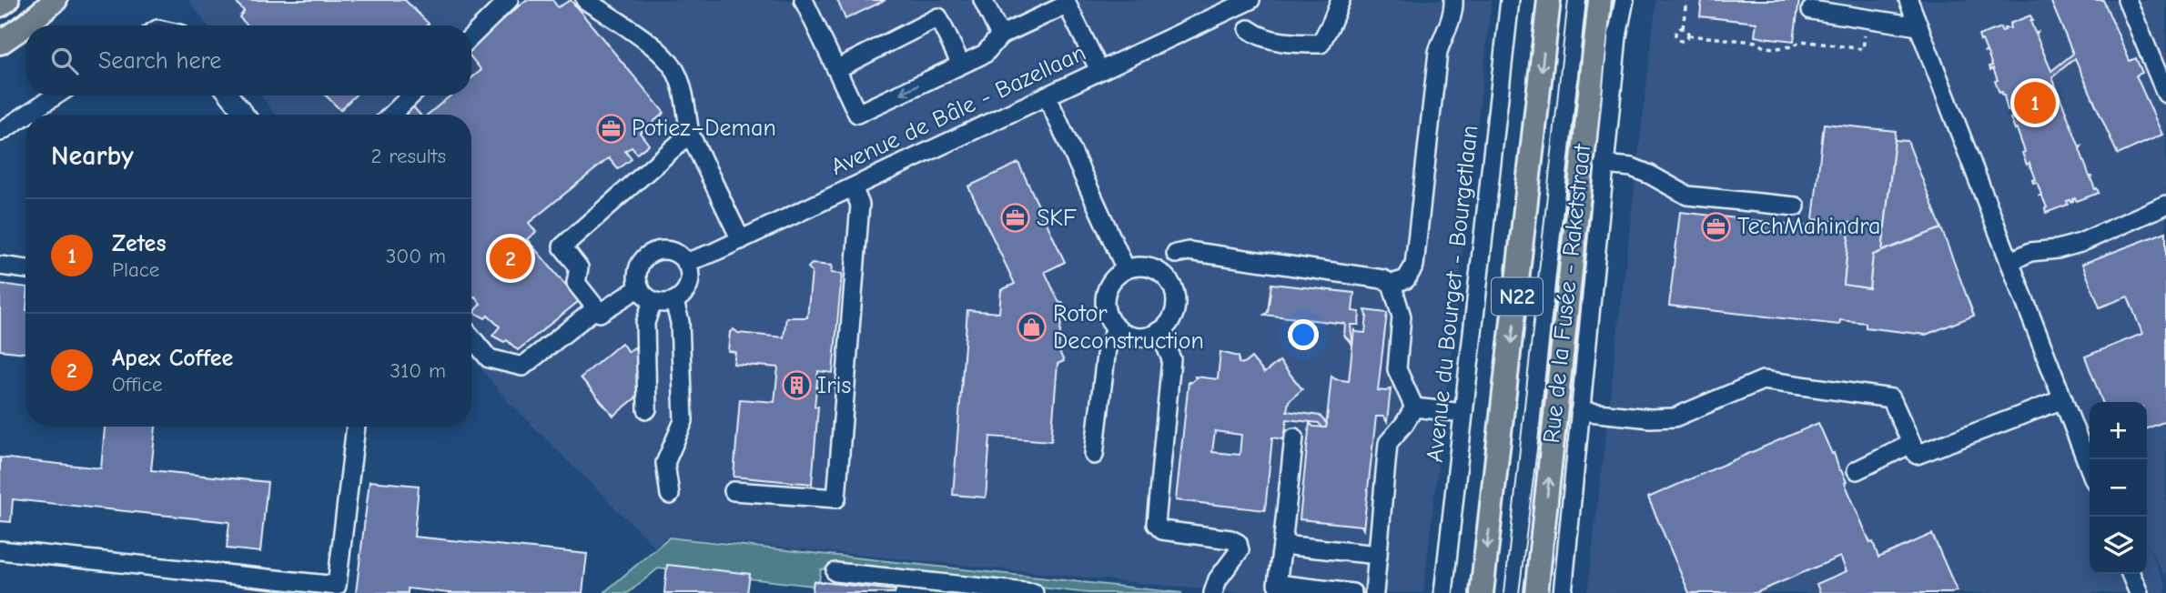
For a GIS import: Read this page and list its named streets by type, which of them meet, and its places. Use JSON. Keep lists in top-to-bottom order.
{
  "streets": {
    "main road": ["N22"],
    "street": ["Avenue de Bâle - Bazellaan", "Avenue du Bourget - Bourgetlaan", "Rue de la Fusée - Raketstraat"]
  },
  "places": {
    "office": ["Potiez–Deman", "SKF", "TechMahindra"],
    "shop": ["Rotor Deconstruction"],
    "building": ["Iris"]
  },
  "page": {
    "search": "Search here",
    "pins": ["1", "2"],
    "heading": ["Nearby", "2 results"],
    "list": [
      {
        "mark": "1",
        "name": "Zetes",
        "note": "Place",
        "value": "300 m"
      },
      {
        "mark": "2",
        "name": "Apex Coffee",
        "note": "Office",
        "value": "310 m"
      }
    ],
    "map_buttons": ["+", "−"]
  }
}
